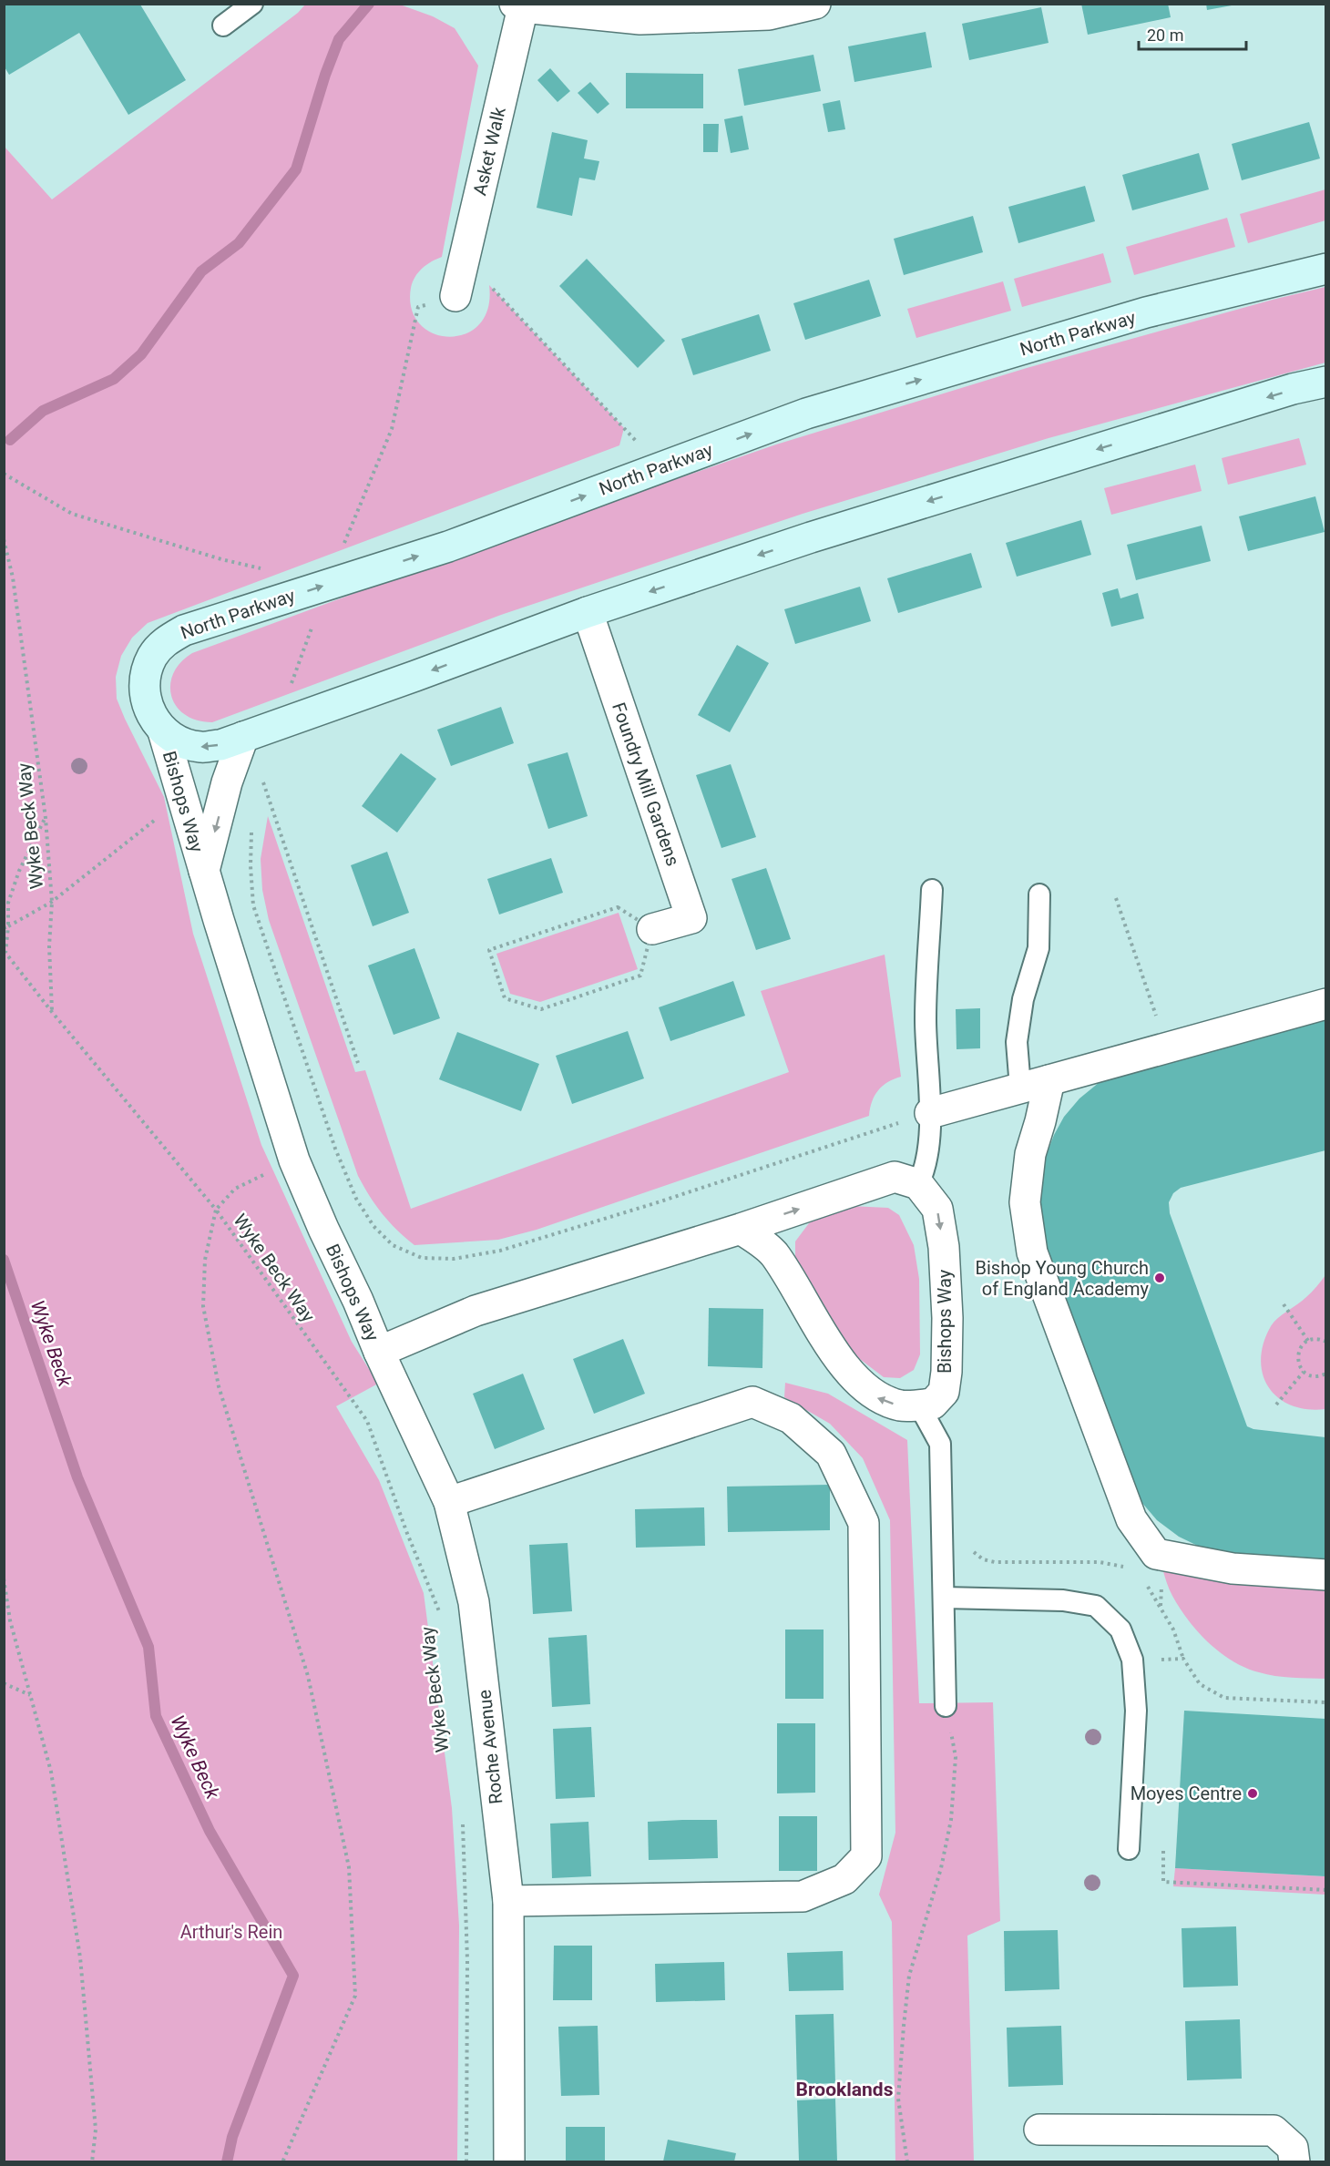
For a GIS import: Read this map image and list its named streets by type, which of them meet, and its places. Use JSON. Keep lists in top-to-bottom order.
{
  "streets": {
    "street": [
      "Asket Walk",
      "North Parkway",
      "Foundry Mill Gardens",
      "Bishops Way",
      "Roche Avenue"
    ],
    "path": ["Wyke Beck Way"]
  },
  "crossings": [
    ["North Parkway", "Bishops Way"],
    ["Bishops Way", "Roche Avenue"]
  ],
  "districts": ["Brooklands"],
  "water": ["Wyke Beck"],
  "parks": ["Arthur's Rein"],
  "places": ["Bishop Young Church of England Academy", "Moyes Centre"],
  "scale_bar": "20 m"
}
